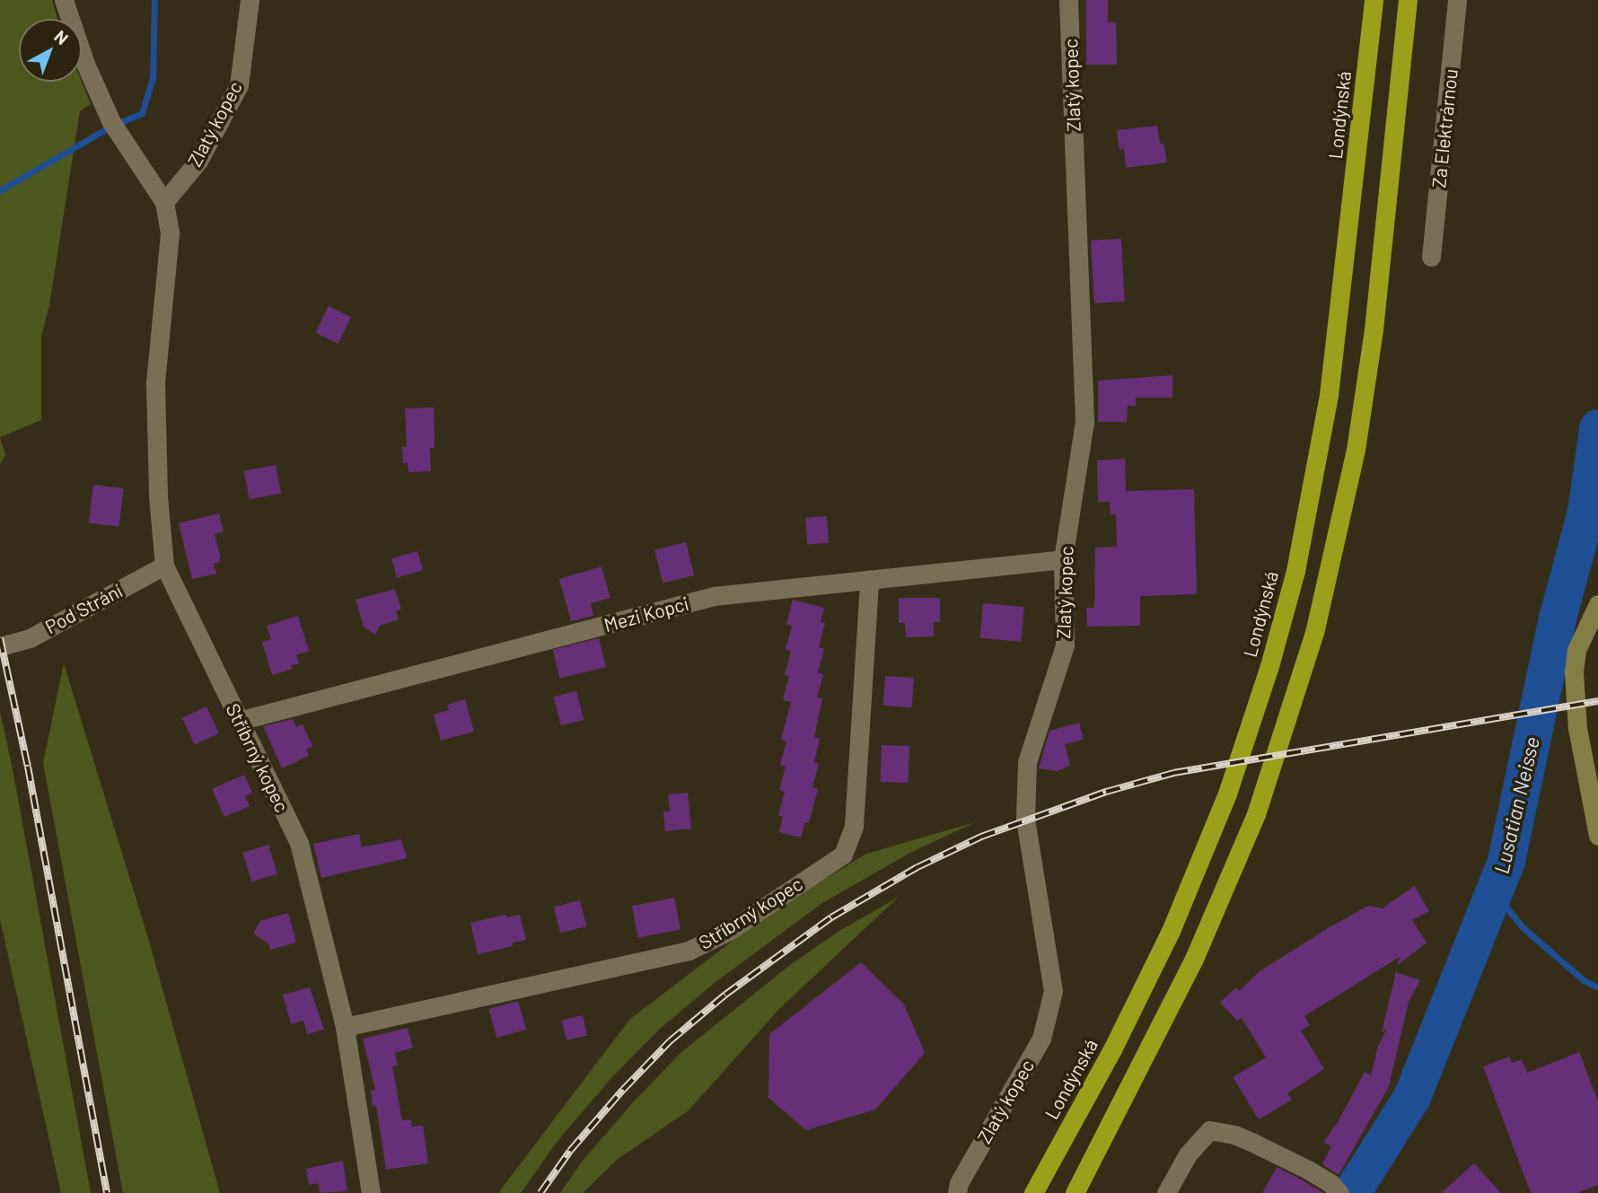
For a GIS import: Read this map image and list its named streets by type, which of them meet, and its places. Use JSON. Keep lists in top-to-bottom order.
{
  "streets": {
    "highway": ["Londýnská"],
    "street": [
      "Zlatý kopec",
      "Za Elektrárnou",
      "Pod Strání",
      "Mezi Kopci",
      "Stříbrný kopec"
    ]
  },
  "crossings": [
    ["Zlatý kopec", "Mezi Kopci"],
    ["Zlatý kopec", "Stříbrný kopec"],
    ["Pod Strání", "Stříbrný kopec"],
    ["Mezi Kopci", "Stříbrný kopec"]
  ],
  "water": ["Lusatian Neisse"],
  "north": "top right"
}
